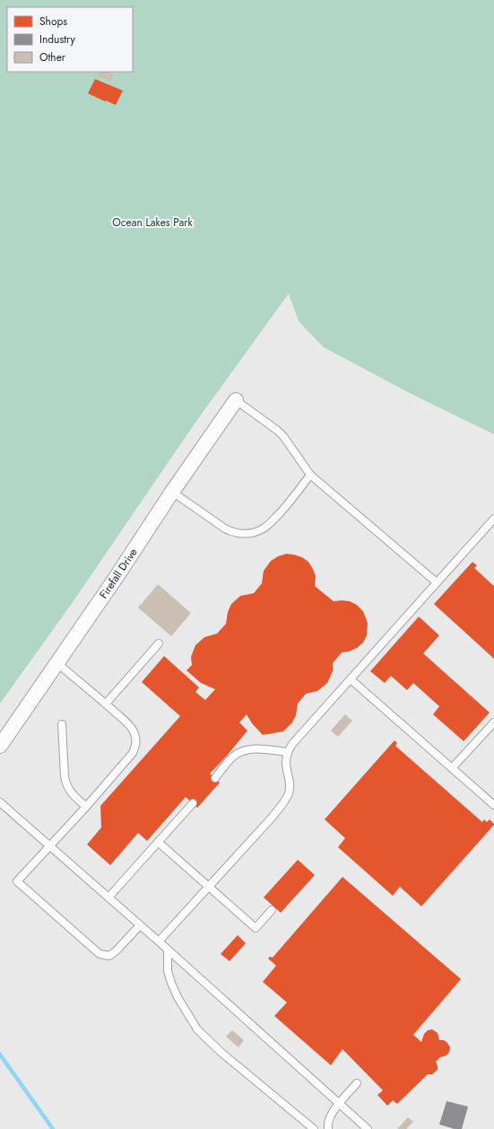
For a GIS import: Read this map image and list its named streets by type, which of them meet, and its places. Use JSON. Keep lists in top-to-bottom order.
{
  "streets": {
    "street": ["Firefall Drive"]
  },
  "parks": ["Ocean Lakes Park"],
  "legend": ["Shops", "Industry", "Other"]
}
